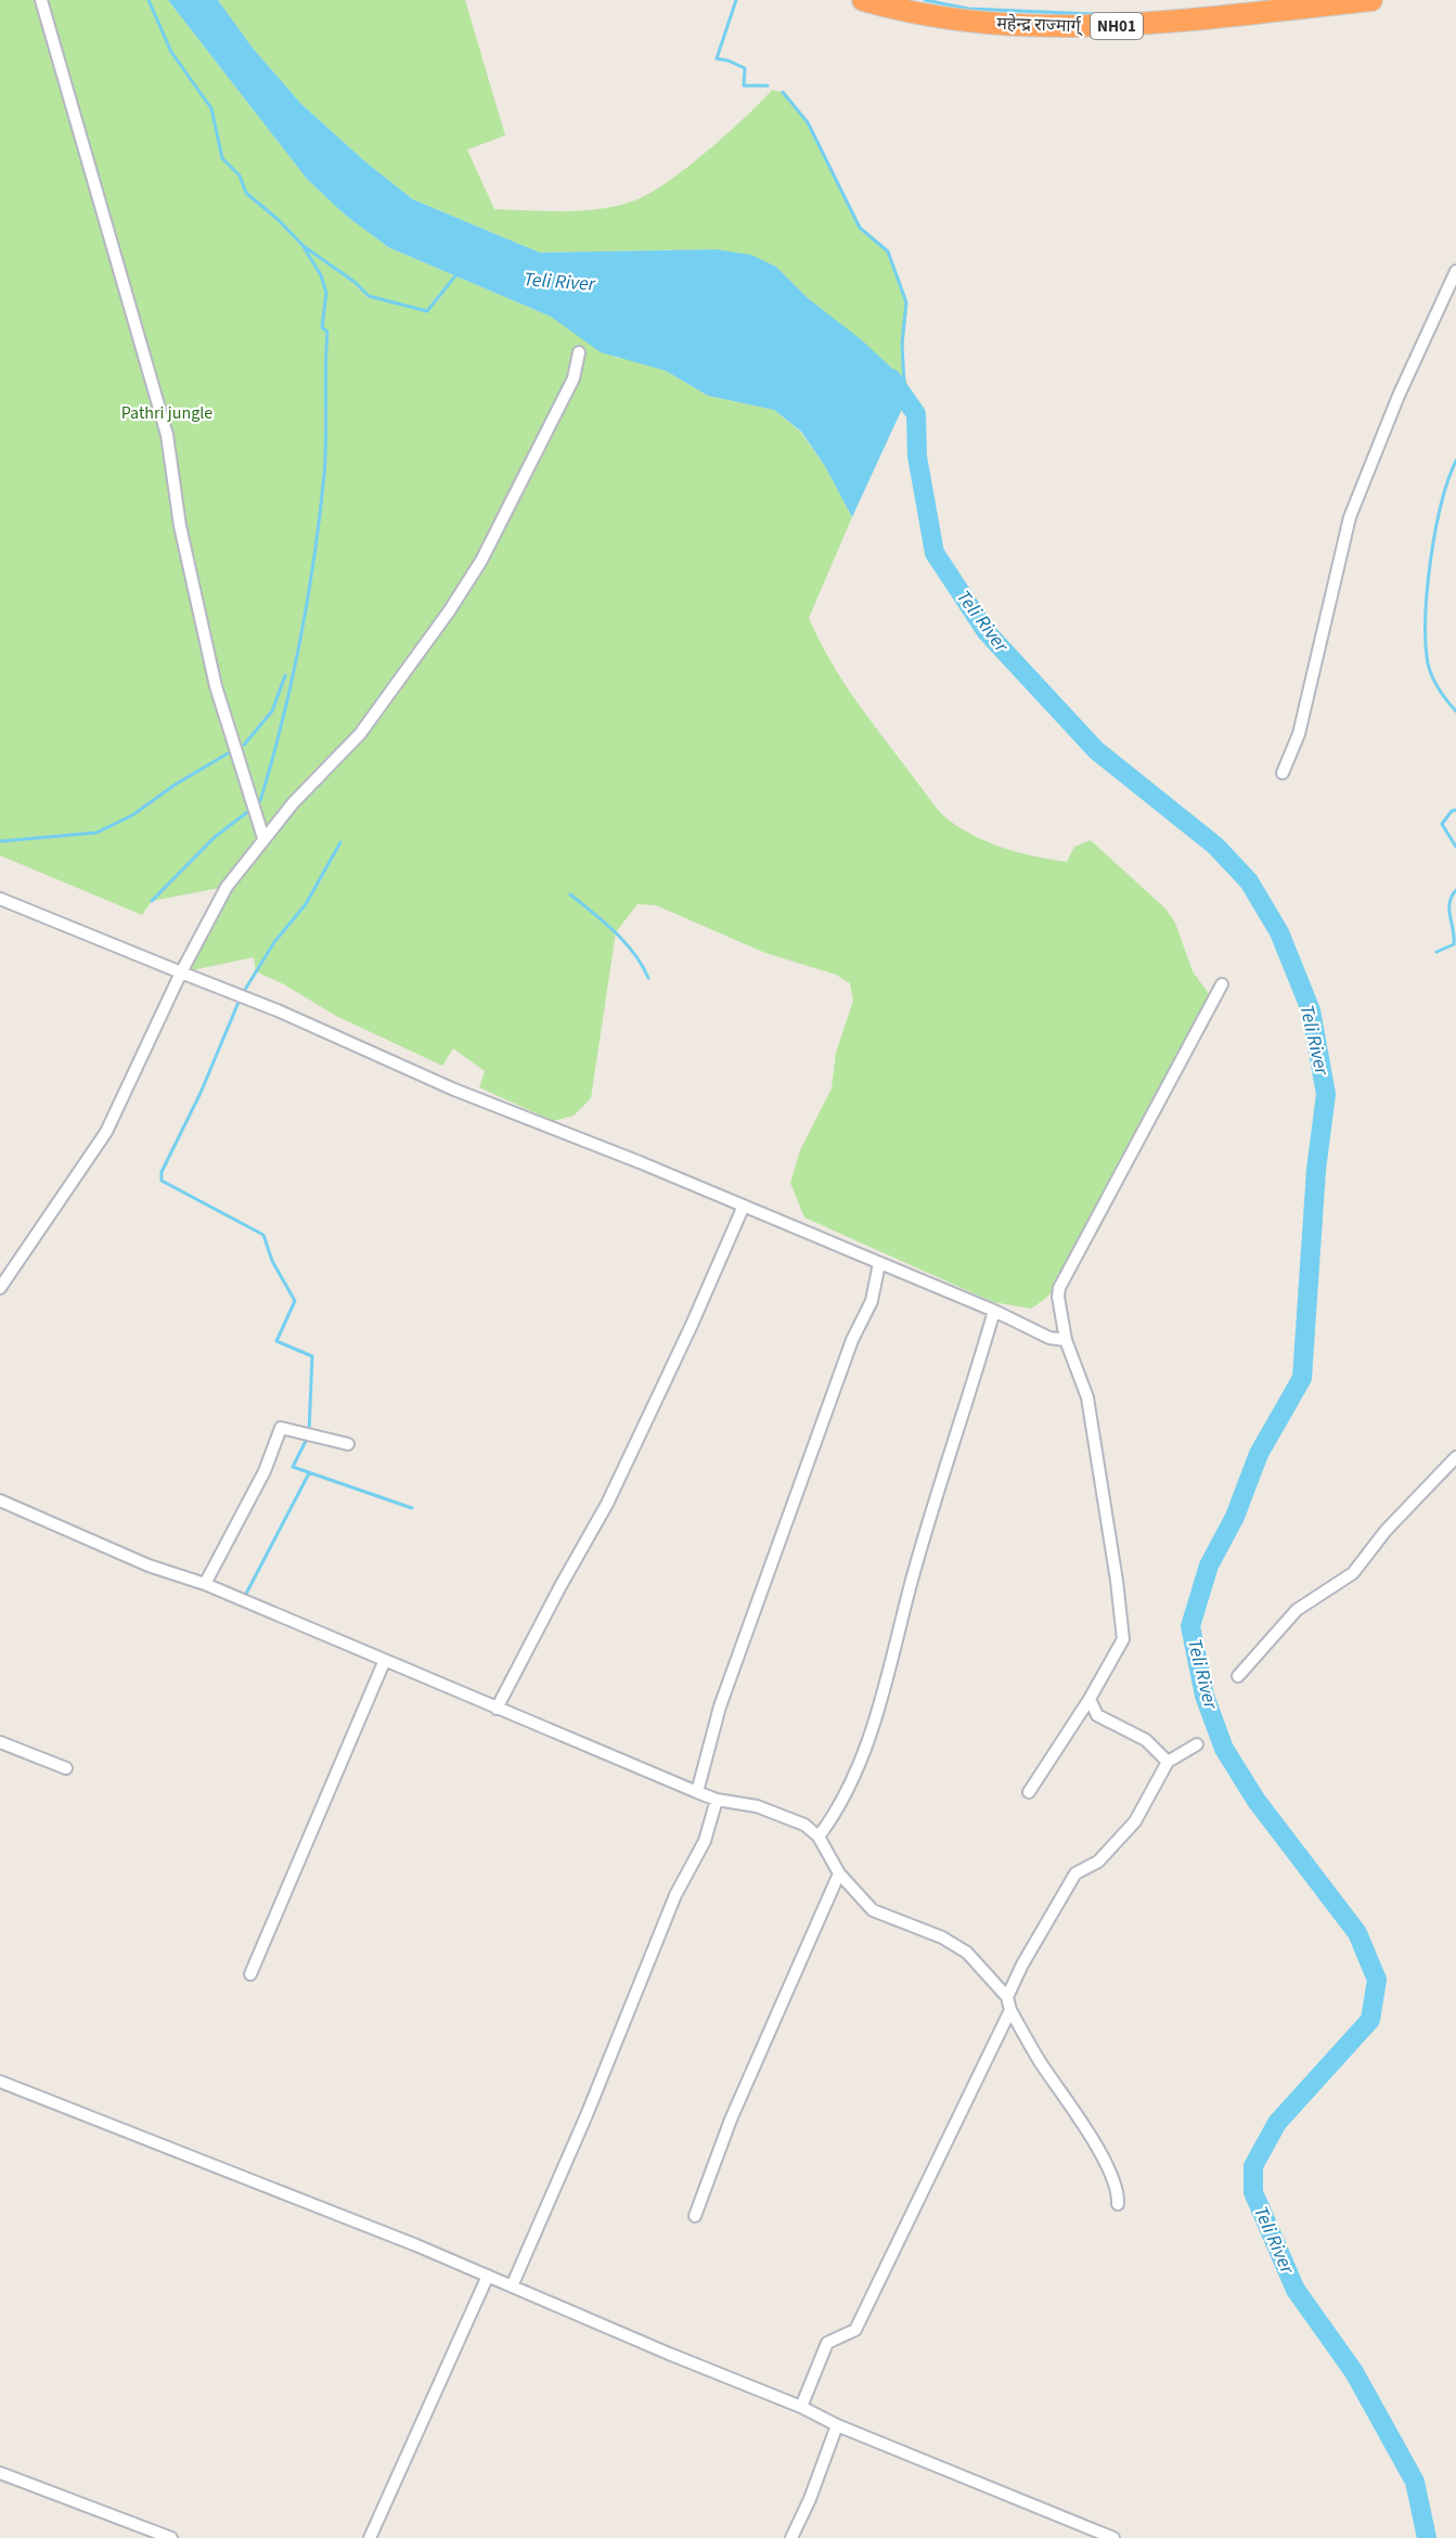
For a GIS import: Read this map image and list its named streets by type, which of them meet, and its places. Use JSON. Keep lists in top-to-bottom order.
{
  "streets": {
    "highway": ["महेन्द्र राज्मार्ग्", "NH01"]
  },
  "water": ["Teli River"],
  "parks": ["Pathri jungle"]
}
